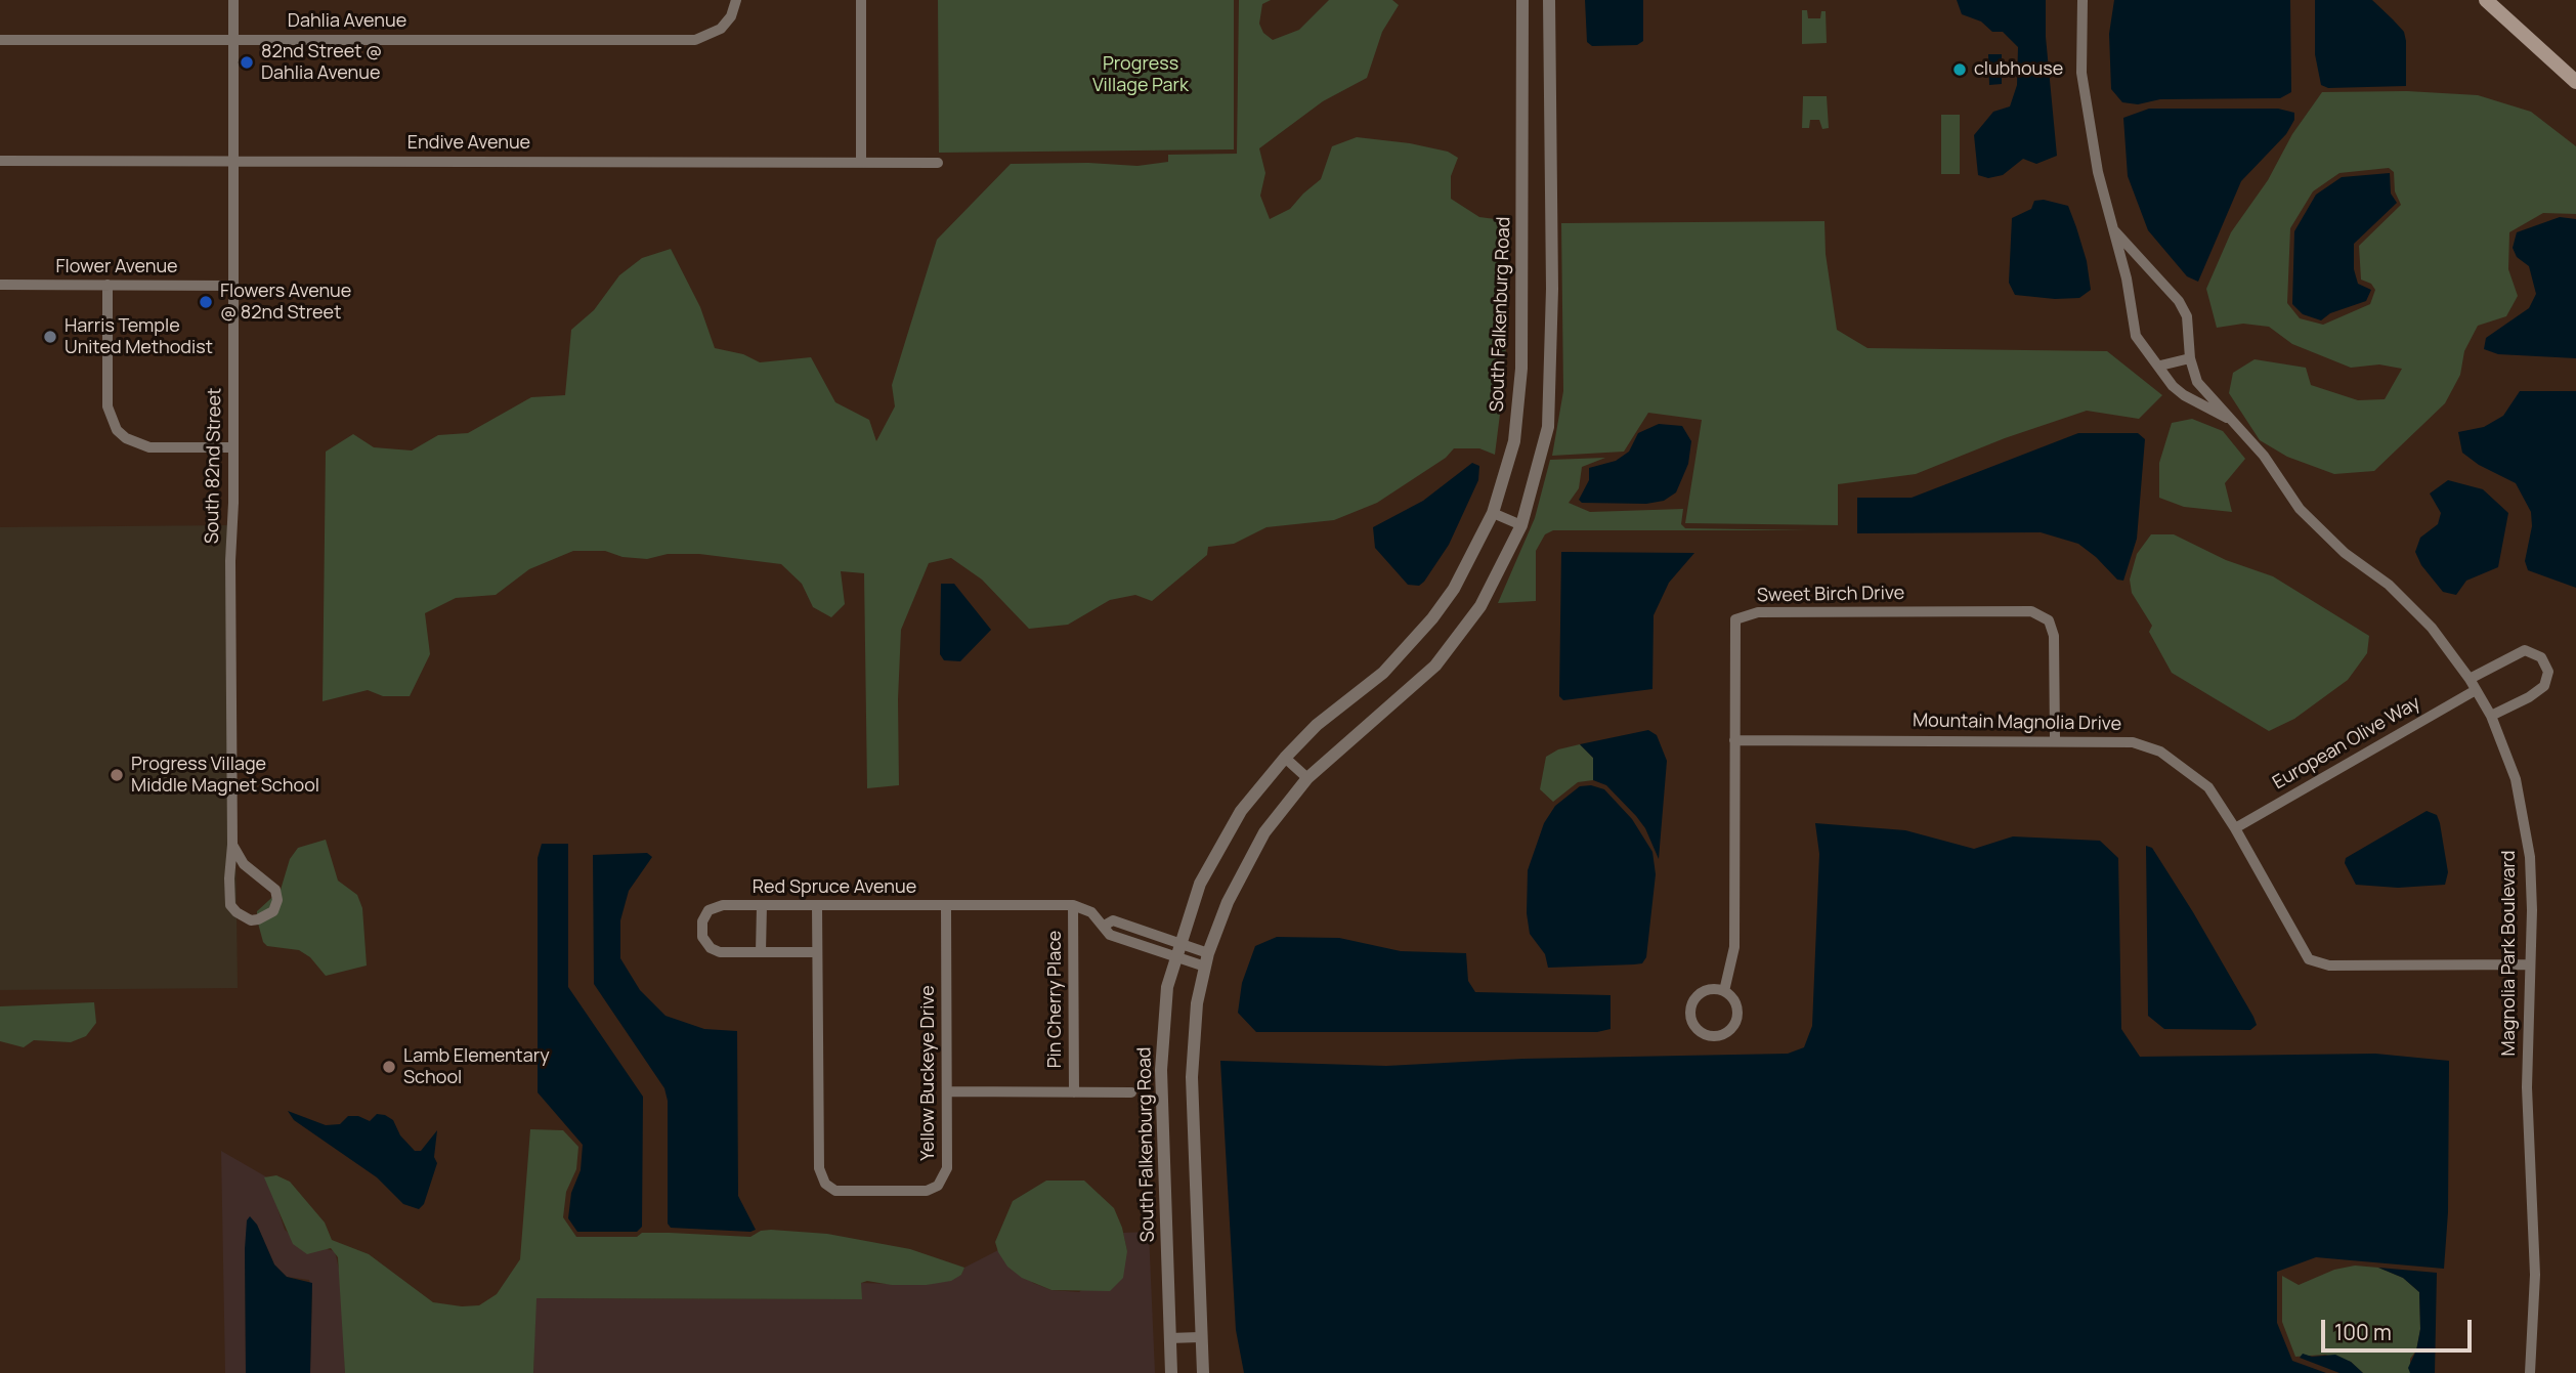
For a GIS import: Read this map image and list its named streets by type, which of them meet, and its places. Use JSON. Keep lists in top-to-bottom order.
{
  "streets": {
    "street": [
      "Dahlia Avenue",
      "Endive Avenue",
      "Flower Avenue",
      "South Falkenburg Road",
      "South 82nd Street",
      "Sweet Birch Drive",
      "Mountain Magnolia Drive",
      "European Olive Way",
      "Red Spruce Avenue",
      "Magnolia Park Boulevard",
      "Pin Cherry Place",
      "Yellow Buckeye Drive"
    ]
  },
  "crossings": [
    ["Dahlia Avenue", "South 82nd Street"],
    ["Endive Avenue", "South 82nd Street"],
    ["Flower Avenue", "South 82nd Street"],
    ["Sweet Birch Drive", "Mountain Magnolia Drive"],
    ["Mountain Magnolia Drive", "European Olive Way"],
    ["Mountain Magnolia Drive", "Magnolia Park Boulevard"],
    ["European Olive Way", "Magnolia Park Boulevard"],
    ["Red Spruce Avenue", "Pin Cherry Place"],
    ["Red Spruce Avenue", "Yellow Buckeye Drive"]
  ],
  "parks": ["Progress Village Park"],
  "places": [
    "82nd Street @ Dahlia Avenue",
    "clubhouse",
    "Flowers Avenue @ 82nd Street",
    "Harris Temple United Methodist",
    "Progress Village Middle Magnet School",
    "Lamb Elementary School"
  ],
  "scale_bar": "100 m"
}
